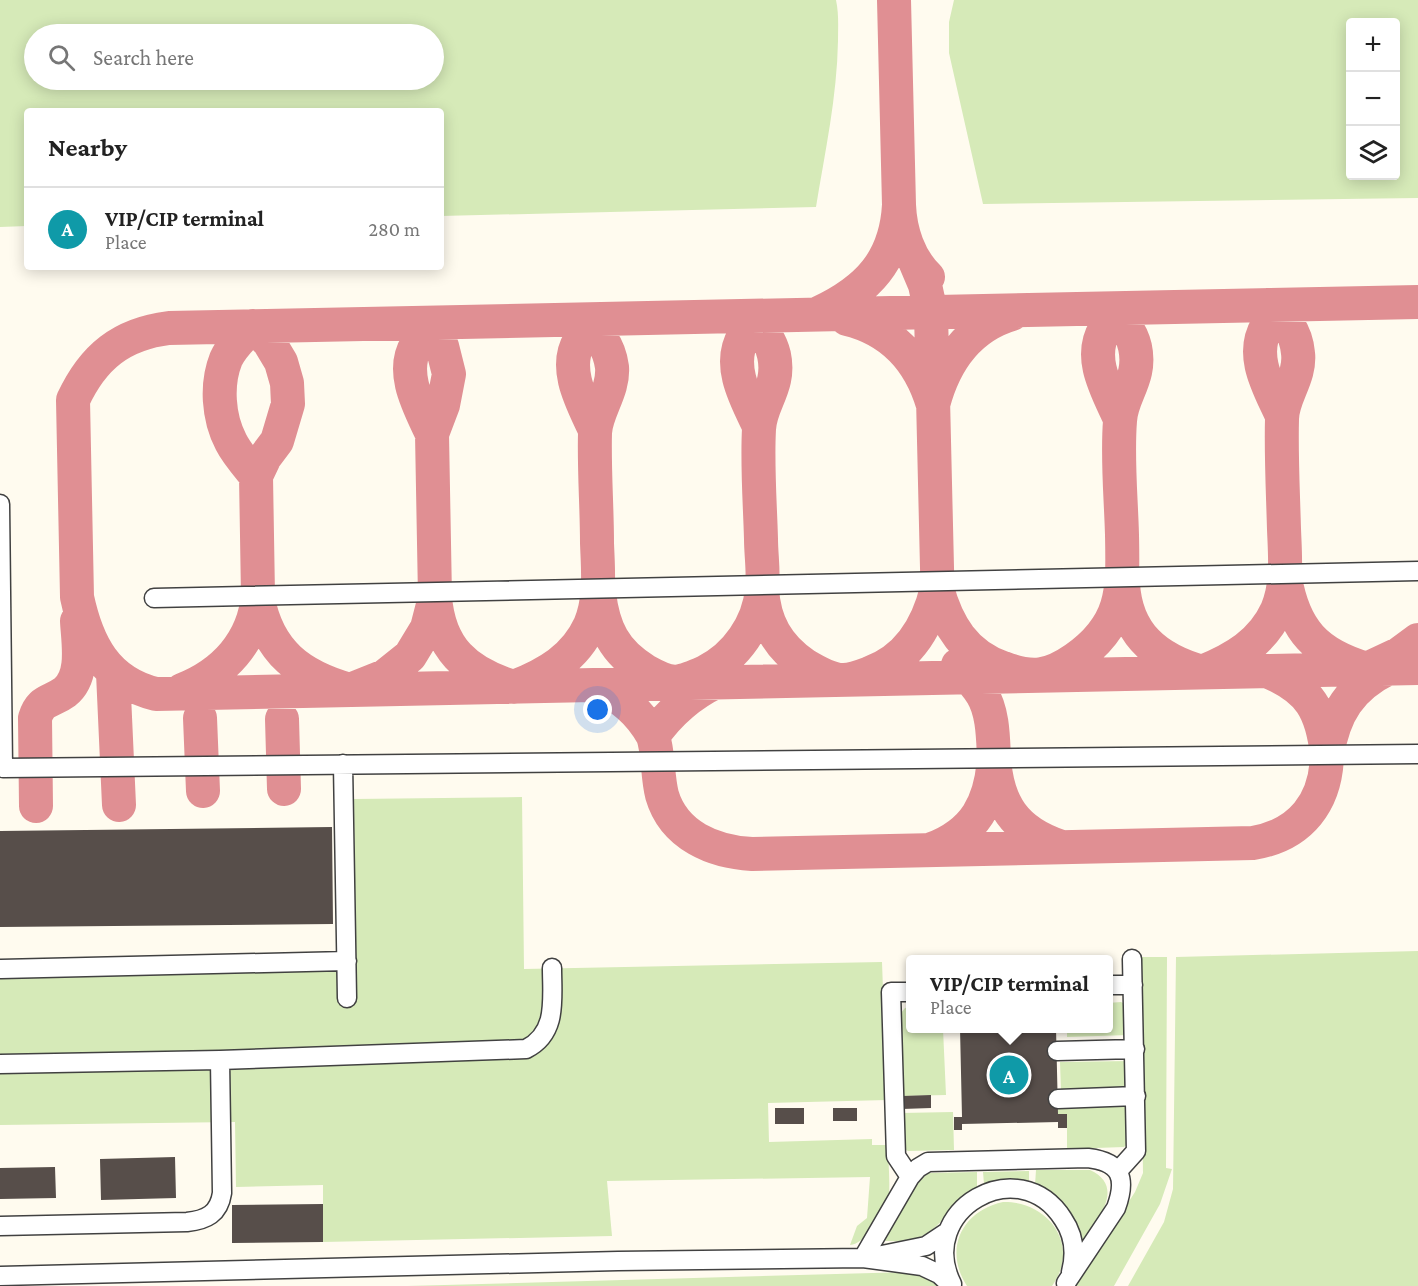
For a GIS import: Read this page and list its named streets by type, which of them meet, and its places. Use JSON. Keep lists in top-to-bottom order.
{
  "page": {
    "map_buttons": ["+", "−"],
    "search": "Search here",
    "heading": "Nearby",
    "list": [
      {
        "mark": "A",
        "name": "VIP/CIP terminal",
        "note": "Place",
        "value": "280 m"
      }
    ],
    "popup": ["VIP/CIP terminal", "Place"],
    "pins": "A"
  }
}
